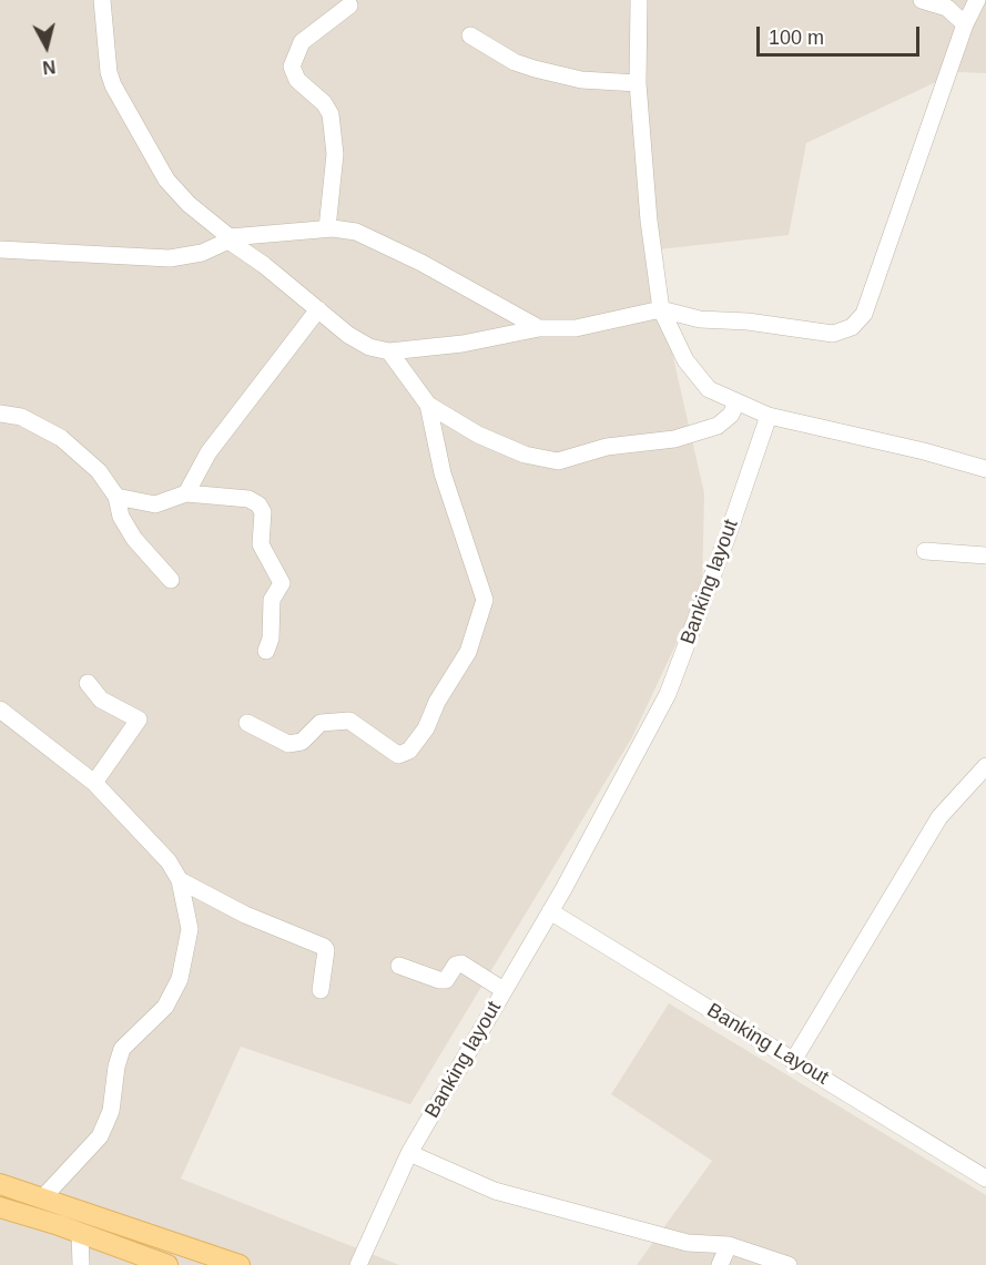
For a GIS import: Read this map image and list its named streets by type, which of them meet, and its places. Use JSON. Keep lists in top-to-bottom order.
{
  "streets": {
    "street": ["Banking layout", "Banking Layout"]
  },
  "crossings": [
    ["Banking layout", "Banking Layout"]
  ],
  "scale_bar": "100 m",
  "north": "bottom"
}
